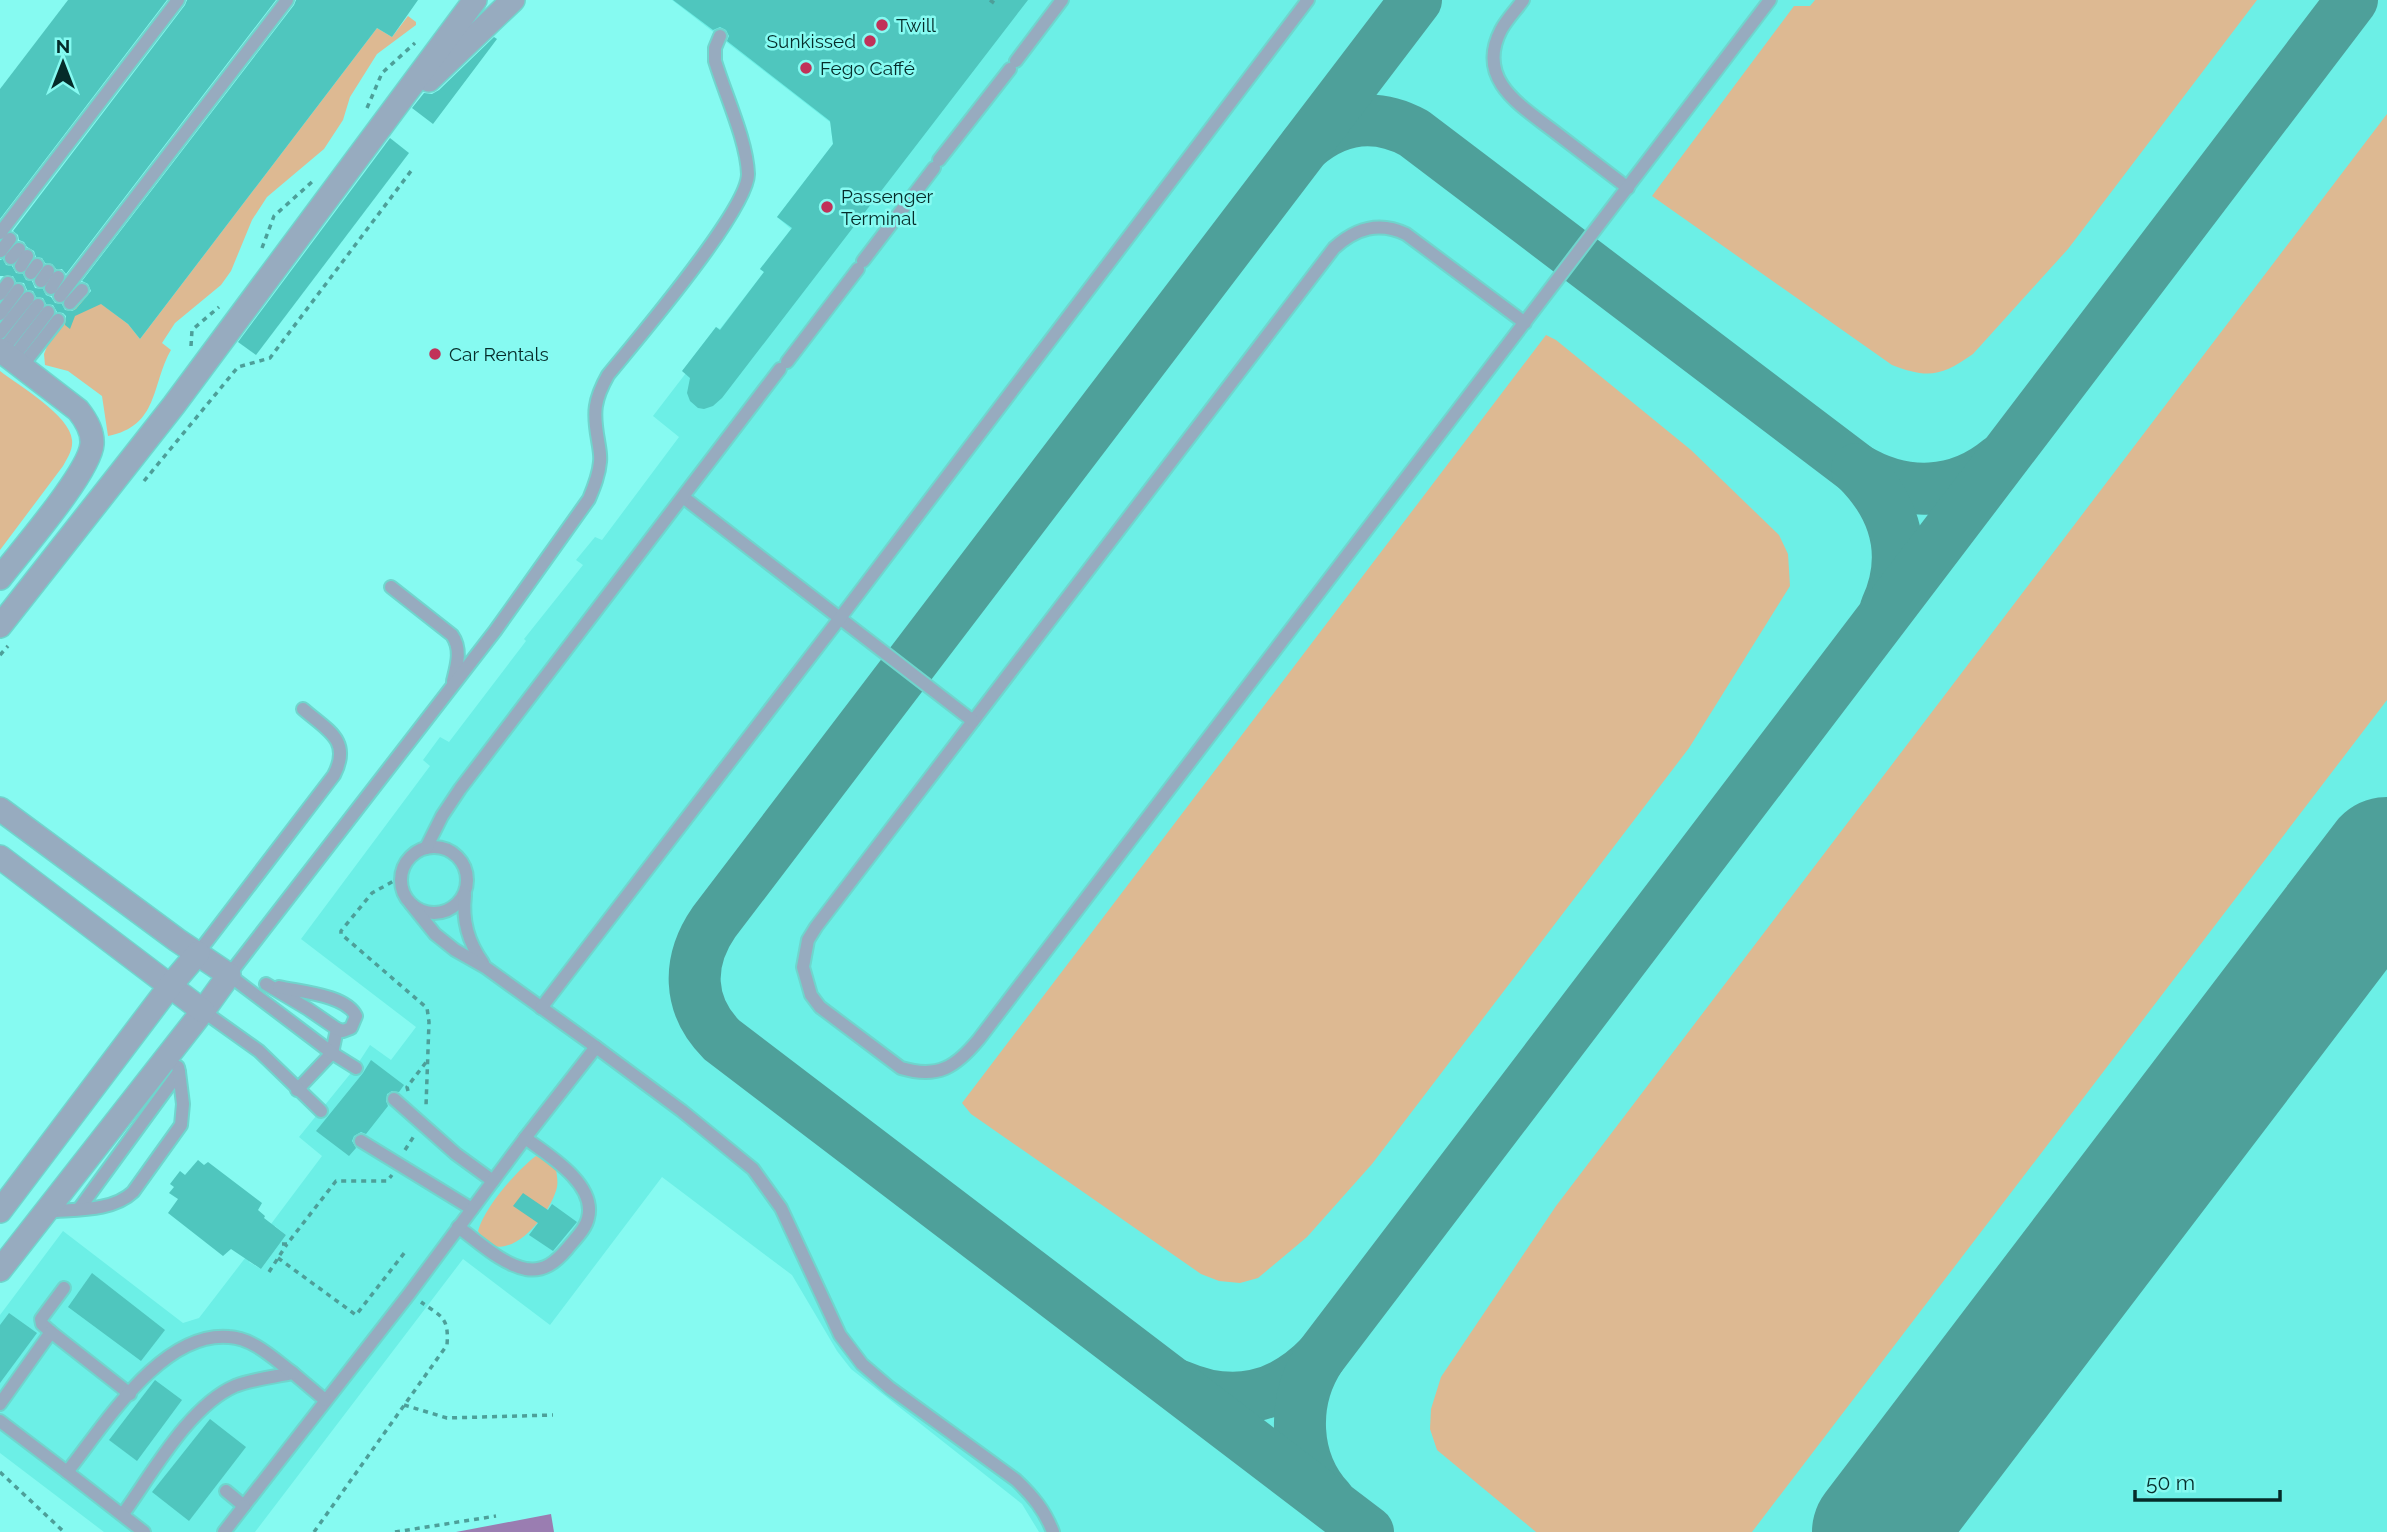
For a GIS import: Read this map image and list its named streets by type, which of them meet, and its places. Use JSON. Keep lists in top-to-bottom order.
{
  "places": [
    "Twill",
    "Sunkissed",
    "Fego Caffé",
    "Passenger Terminal",
    "Car Rentals"
  ],
  "scale_bar": "50 m",
  "north": "top"
}
